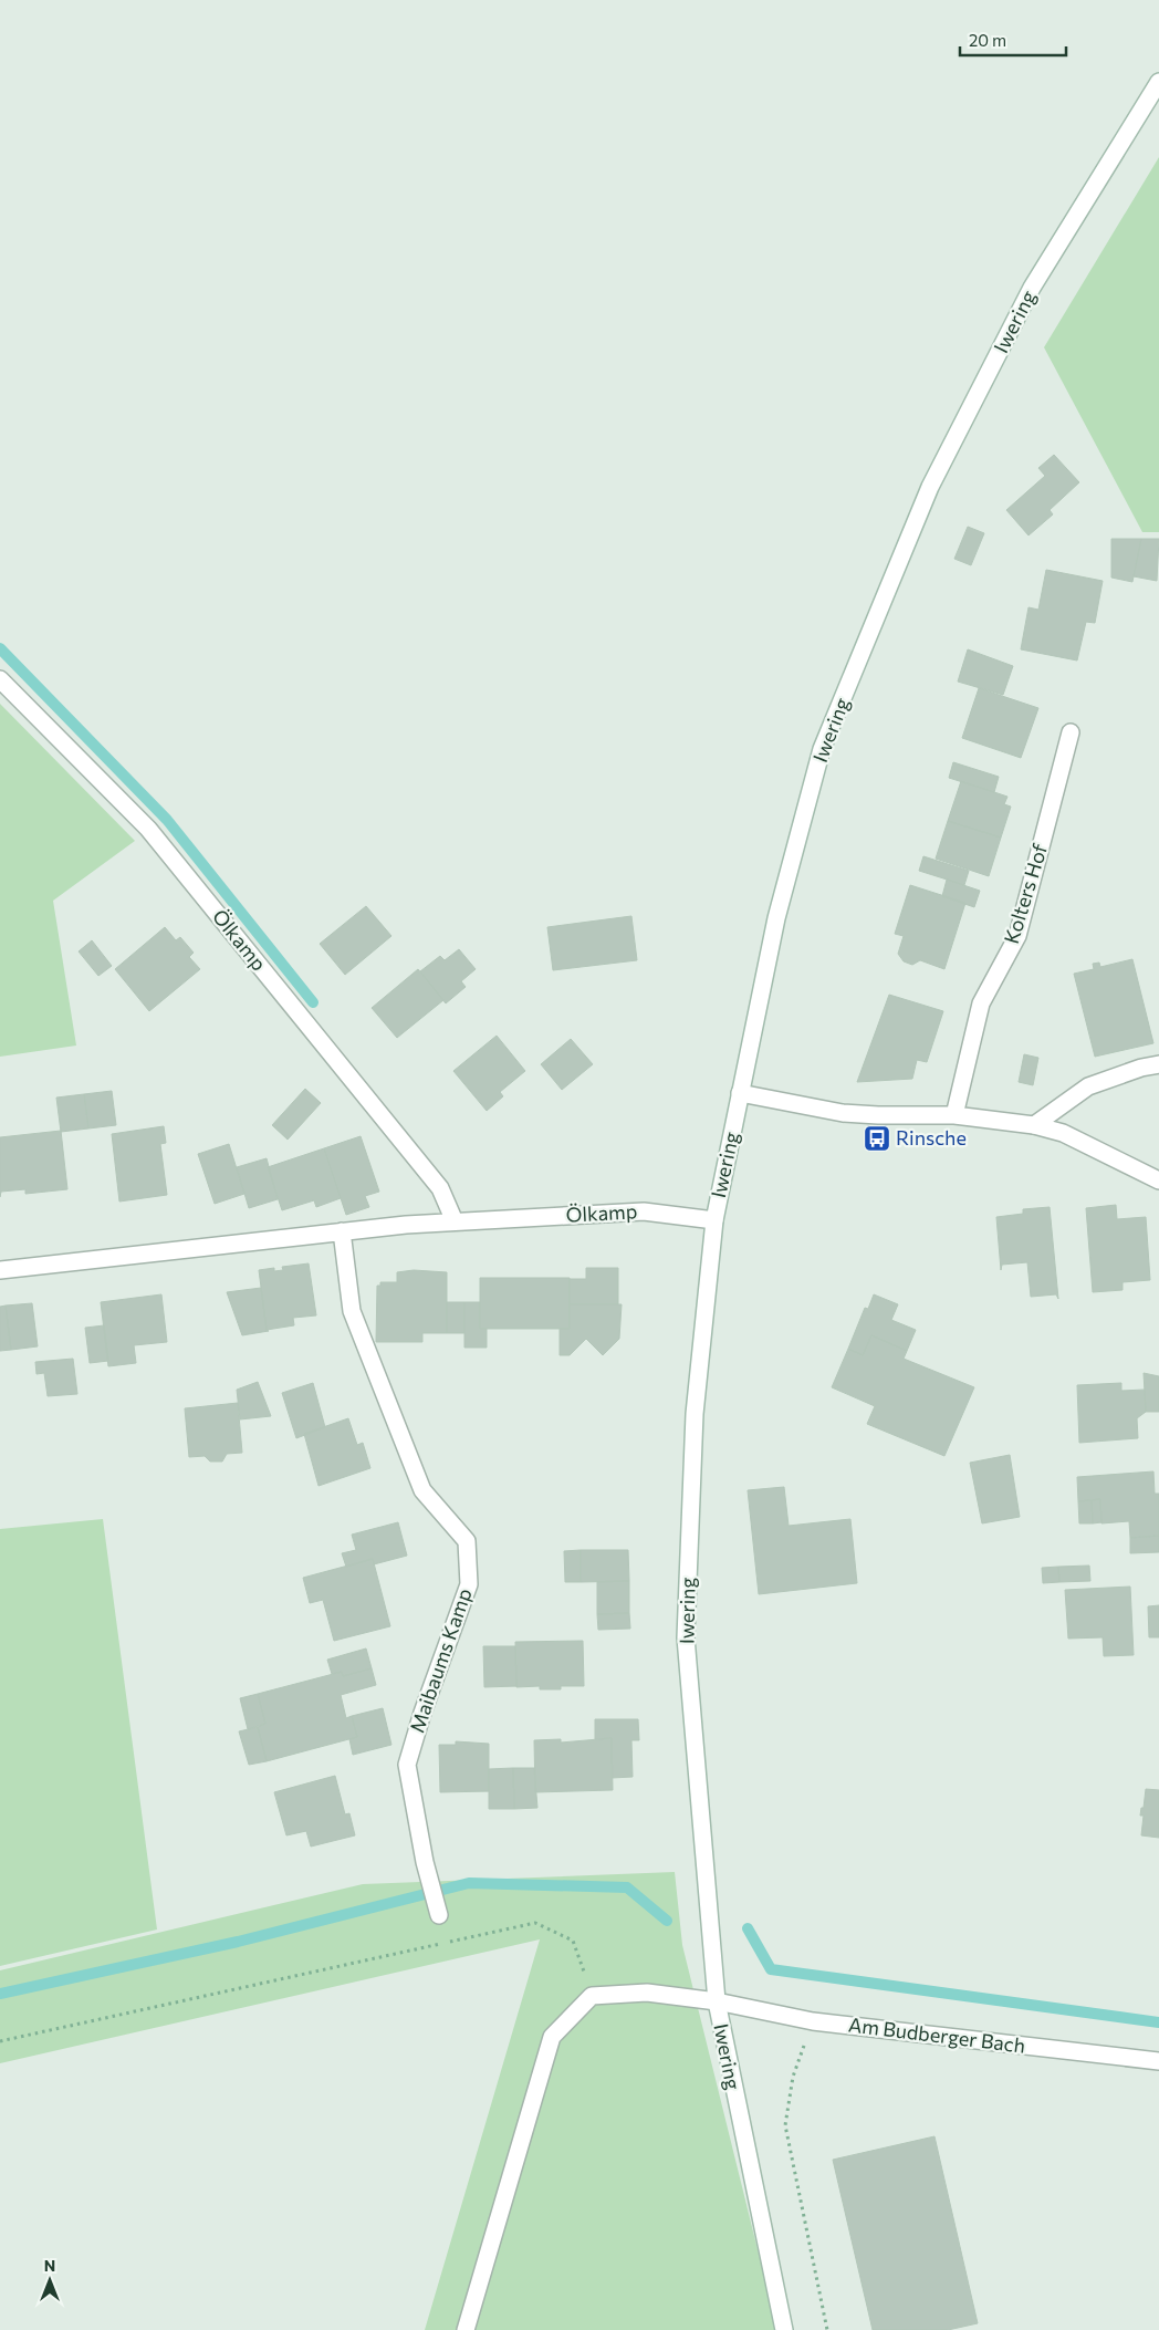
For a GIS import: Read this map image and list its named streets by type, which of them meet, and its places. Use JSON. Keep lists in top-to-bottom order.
{
  "streets": {
    "street": [
      "Iwering",
      "Kolters Hof",
      "Ölkamp",
      "Maibaums Kamp",
      "Am Budberger Bach"
    ]
  },
  "crossings": [
    ["Iwering", "Ölkamp"],
    ["Iwering", "Am Budberger Bach"],
    ["Ölkamp", "Maibaums Kamp"]
  ],
  "places": {
    "bus stop": ["Rinsche"]
  },
  "scale_bar": "20 m",
  "north": "top"
}
